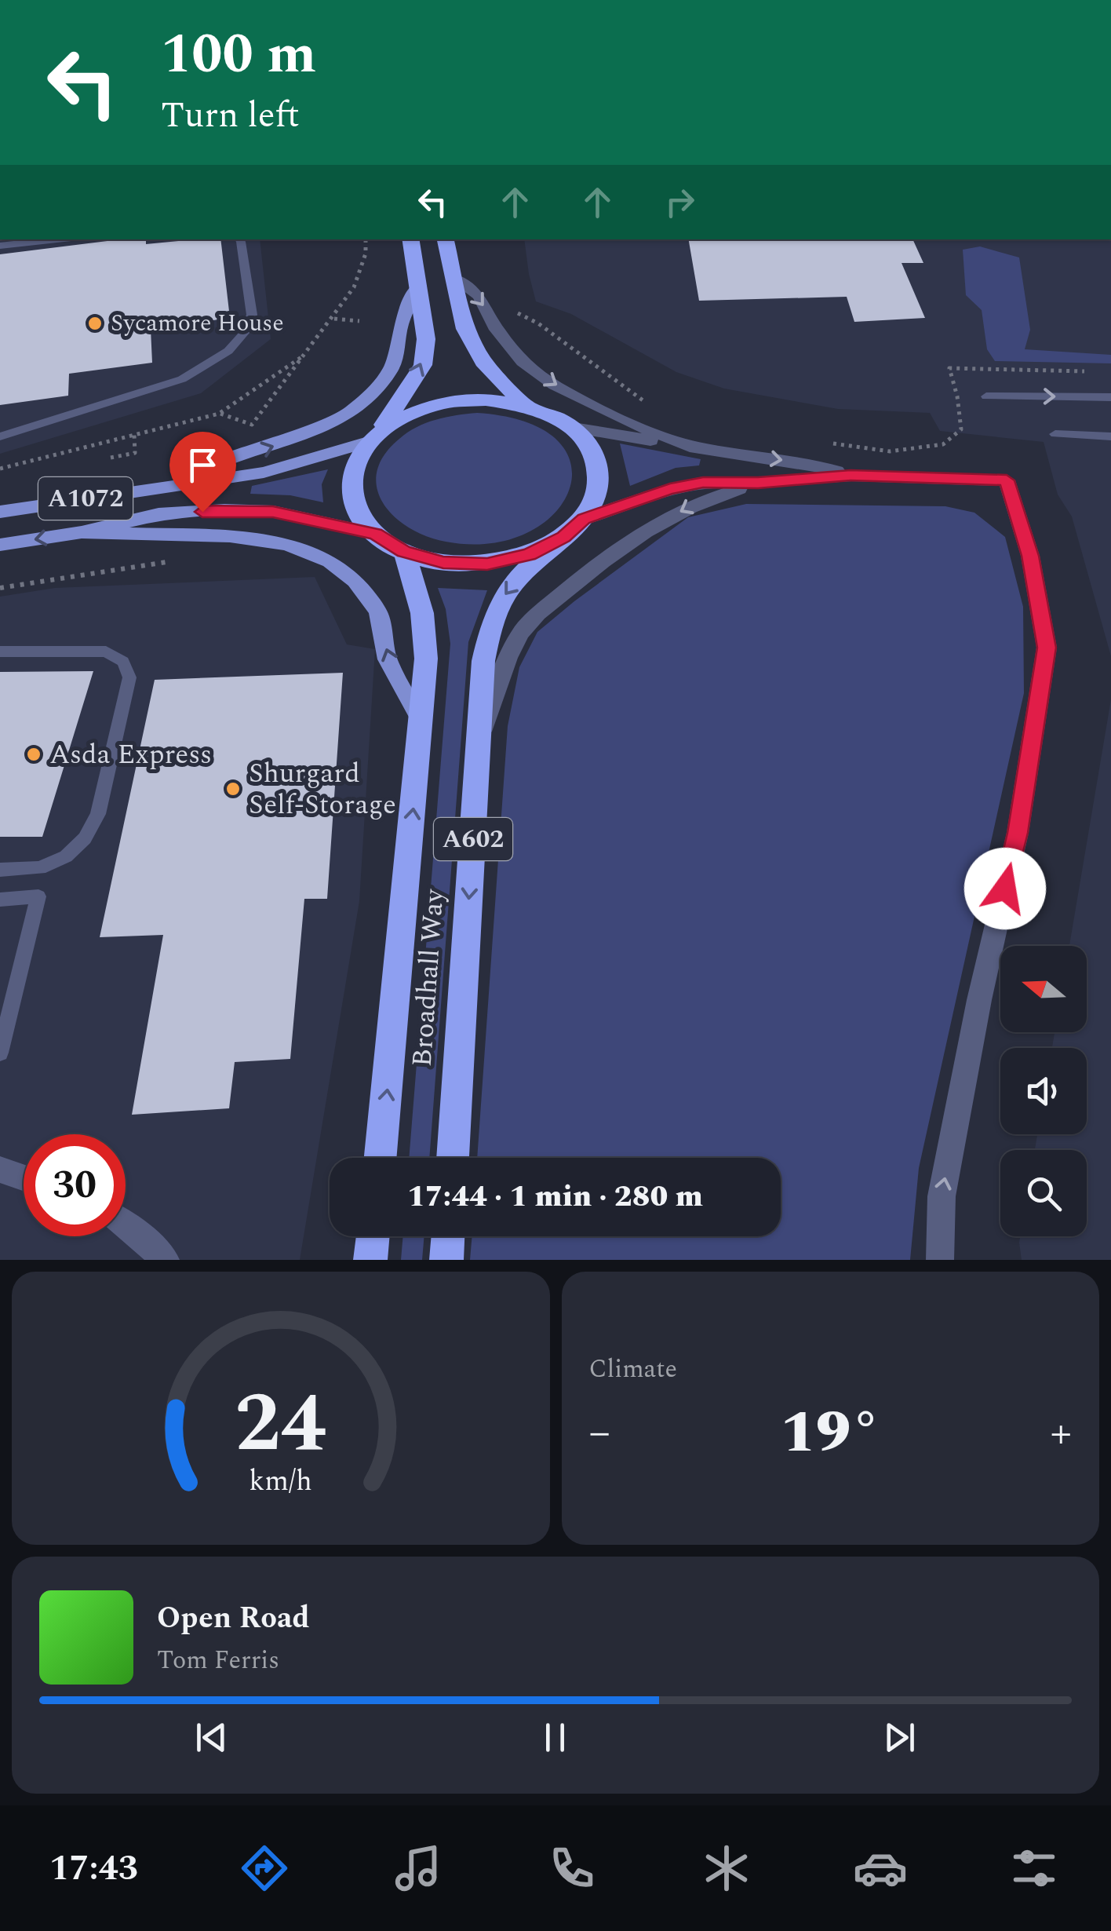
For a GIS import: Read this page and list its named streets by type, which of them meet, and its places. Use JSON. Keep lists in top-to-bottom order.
{
  "streets": {
    "highway": ["A602", "Broadhall Way"],
    "main road": ["A1072"]
  },
  "crossings": [
    ["A1072", "Broadhall Way"]
  ],
  "places": ["Sycamore House", "Asda Express", "Shurgard Self-Storage"],
  "north": "left",
  "page": {
    "turn": ["100 m", "Turn left"],
    "limit": "30",
    "trip": "17:44 · 1 min · 280 m",
    "tile": "Climate",
    "heat": ["−", "19°", "+"],
    "song": ["Open Road", "Tom Ferris"],
    "tabs": "17:43",
    "gauge": ["24", "km/h"]
  }
}
